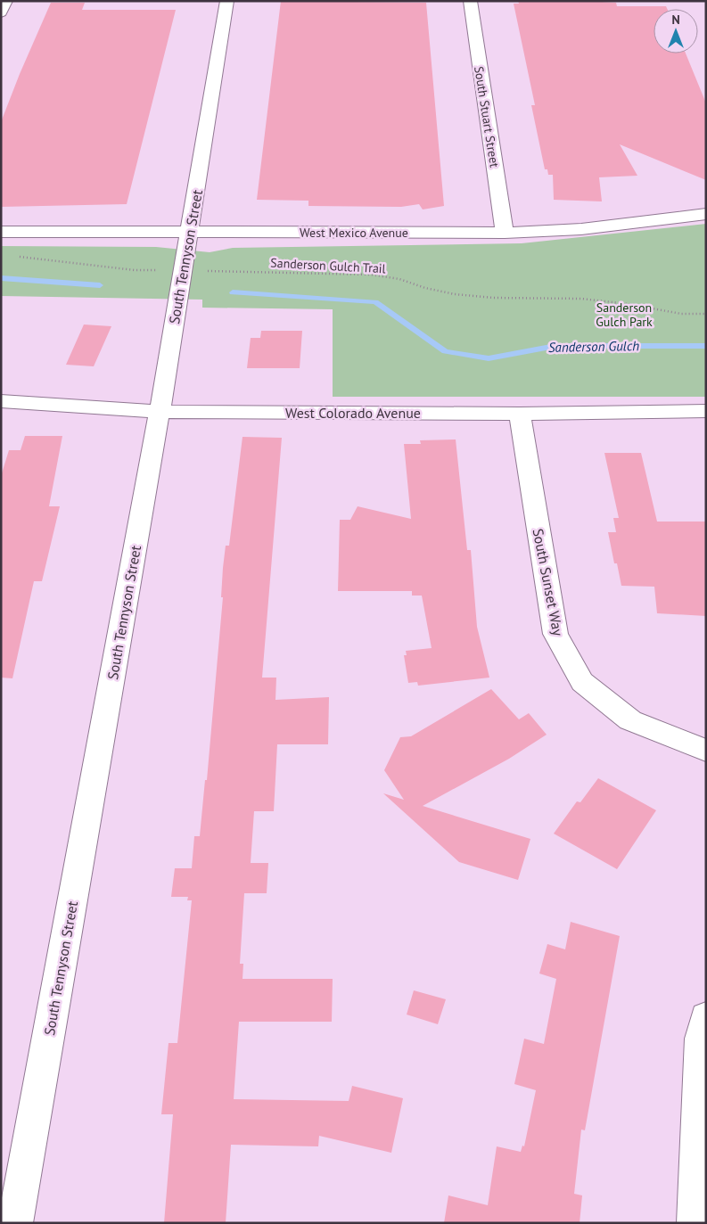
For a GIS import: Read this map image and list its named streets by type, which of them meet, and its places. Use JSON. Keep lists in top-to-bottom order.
{
  "streets": {
    "street": [
      "South Stuart Street",
      "West Mexico Avenue",
      "South Tennyson Street",
      "West Colorado Avenue",
      "South Sunset Way"
    ],
    "path": ["Sanderson Gulch Trail"]
  },
  "crossings": [
    ["South Stuart Street", "West Mexico Avenue"],
    ["West Mexico Avenue", "South Tennyson Street"],
    ["South Tennyson Street", "Sanderson Gulch Trail"],
    ["South Tennyson Street", "West Colorado Avenue"],
    ["West Colorado Avenue", "South Sunset Way"]
  ],
  "water": ["Sanderson Gulch"],
  "parks": ["Sanderson Gulch Park"],
  "north": "top"
}
